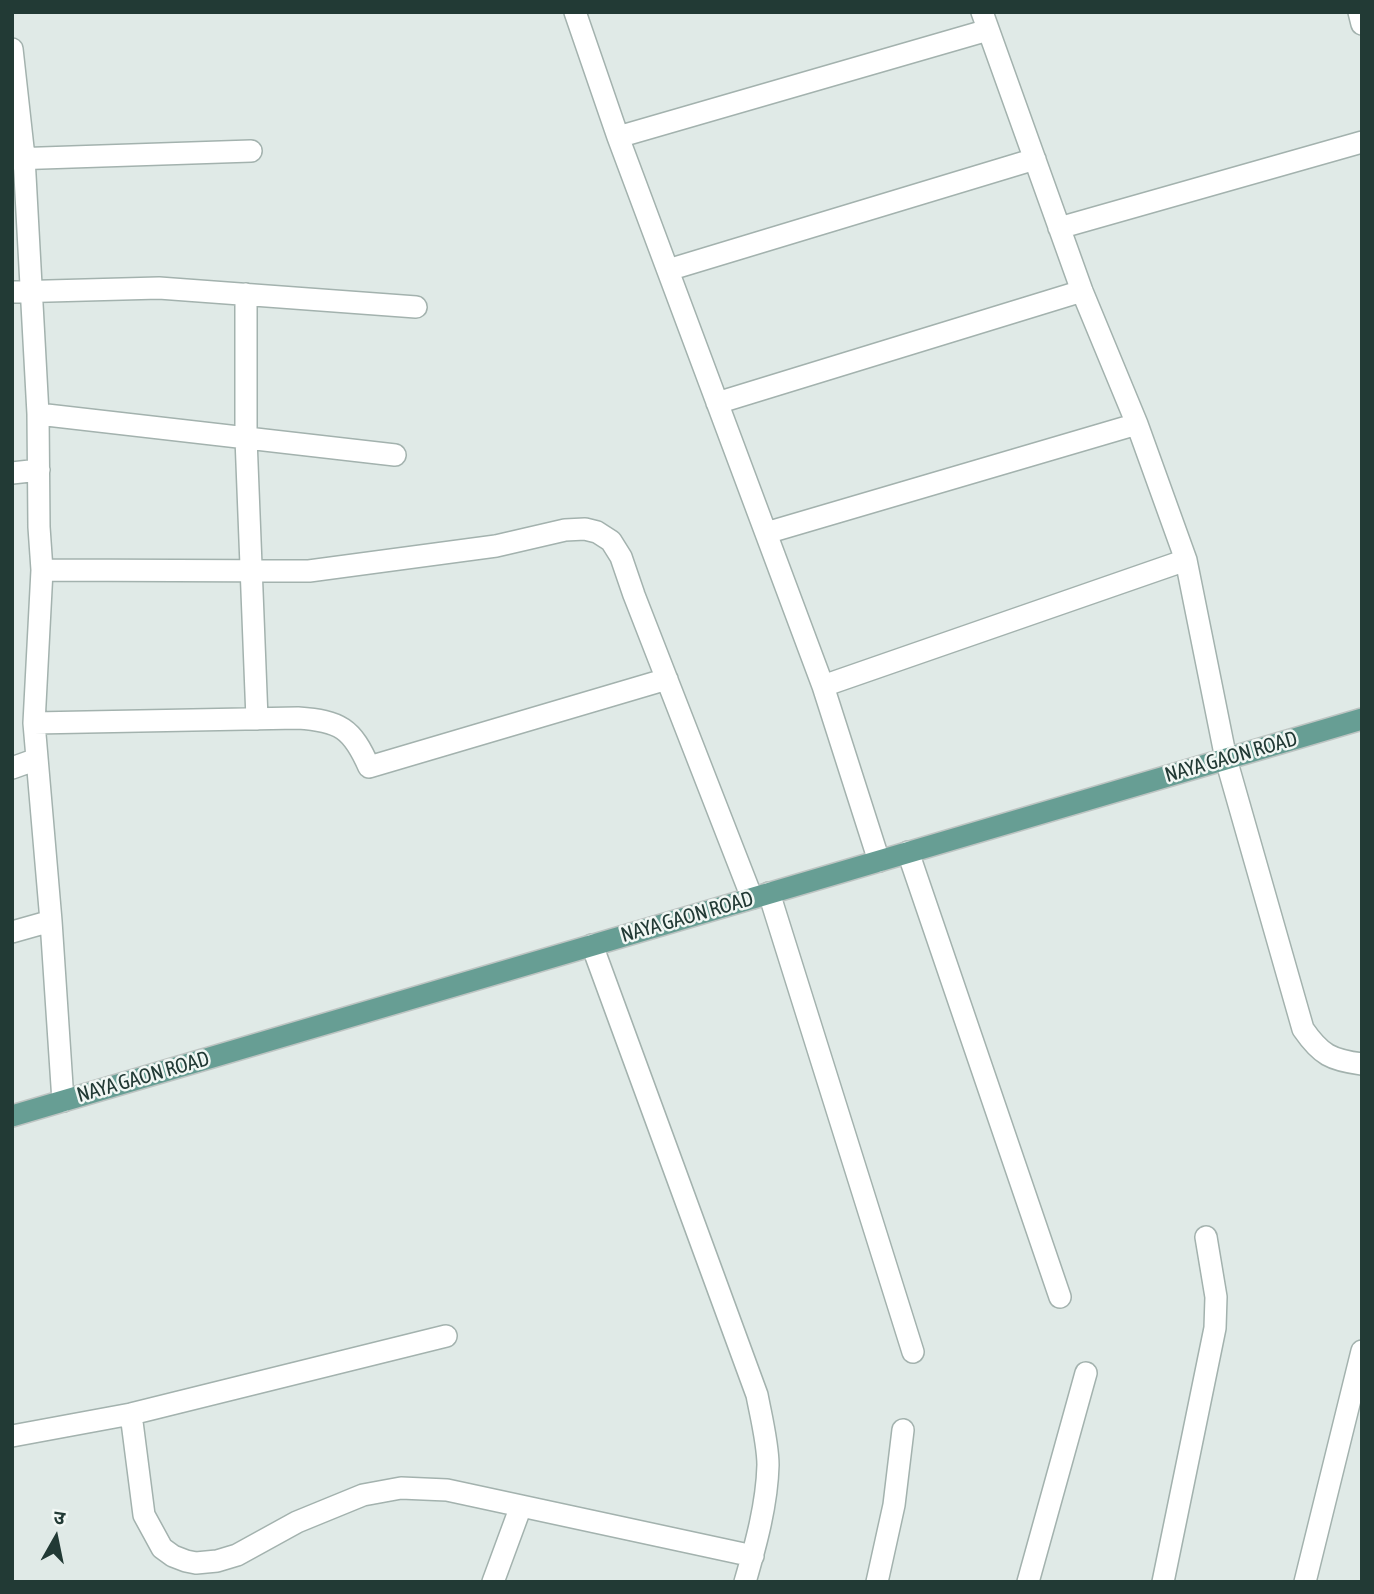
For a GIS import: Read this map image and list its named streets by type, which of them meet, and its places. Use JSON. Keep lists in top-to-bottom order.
{
  "streets": {
    "main road": ["NAYA GAON ROAD"]
  },
  "north": "top"
}
